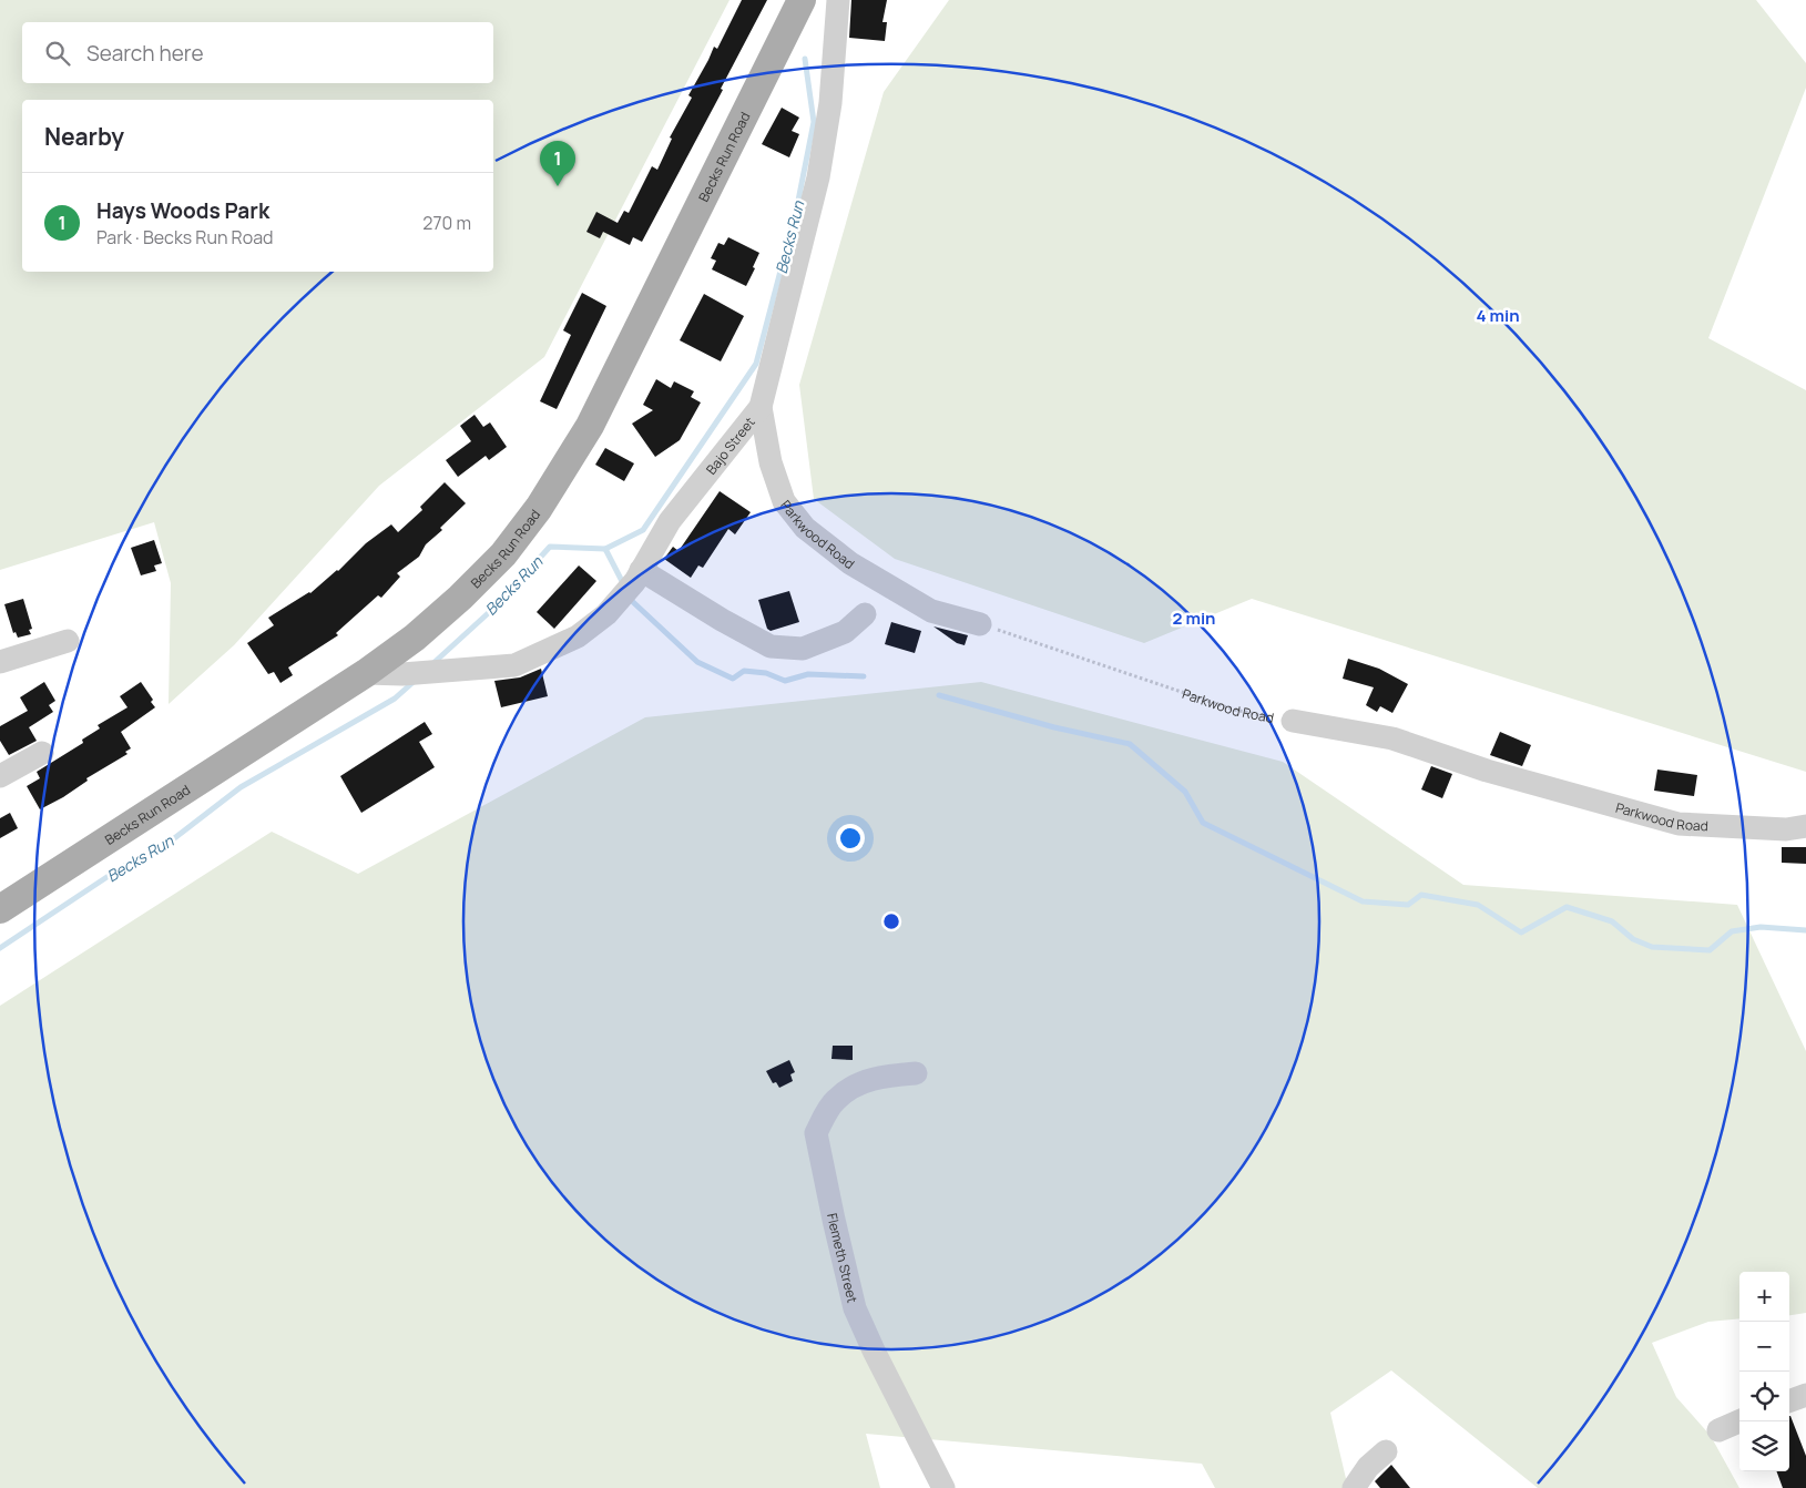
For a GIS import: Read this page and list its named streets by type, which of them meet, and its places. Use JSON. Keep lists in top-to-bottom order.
{
  "streets": {
    "main road": ["Becks Run Road"],
    "street": ["Bajo Street", "Parkwood Road", "Flemeth Street"]
  },
  "crossings": [
    ["Becks Run Road", "Bajo Street"],
    ["Bajo Street", "Parkwood Road"]
  ],
  "water": ["Becks Run"],
  "page": {
    "search": "Search here",
    "heading": "Nearby",
    "pins": "1",
    "list": [
      {
        "mark": "1",
        "name": "Hays Woods Park",
        "note": "Park · Becks Run Road",
        "value": "270 m"
      }
    ],
    "map_buttons": ["+", "−"]
  },
  "rings": ["4 min", "2 min"]
}
